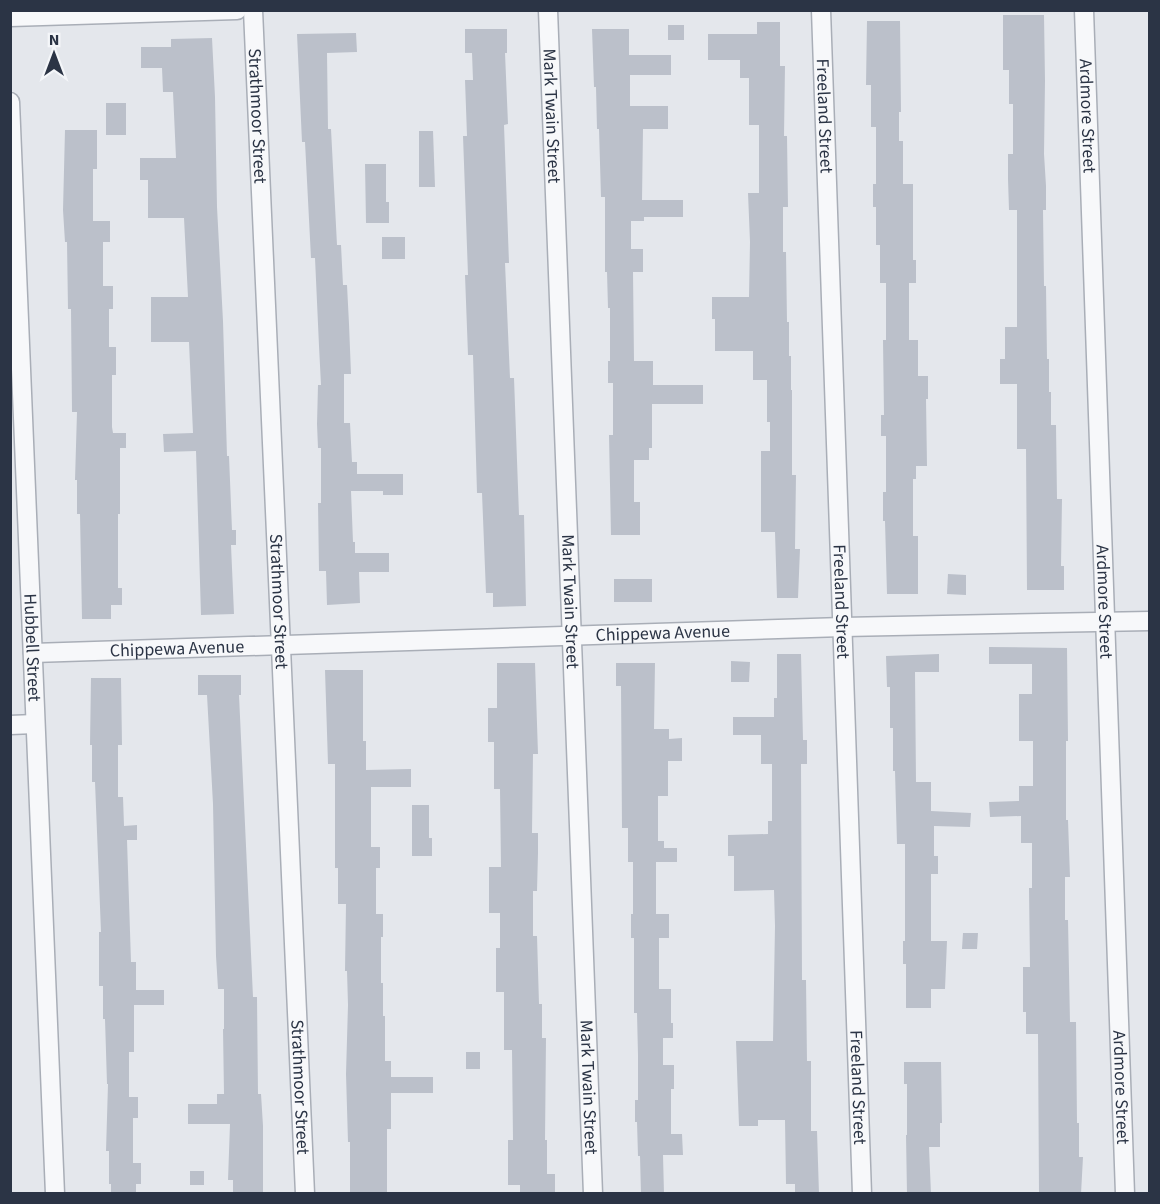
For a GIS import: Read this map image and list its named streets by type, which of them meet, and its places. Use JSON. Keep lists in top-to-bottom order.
{
  "streets": {
    "street": [
      "Strathmoor Street",
      "Mark Twain Street",
      "Freeland Street",
      "Ardmore Street",
      "Chippewa Avenue",
      "Hubbell Street"
    ]
  },
  "crossings": [
    ["Strathmoor Street", "Chippewa Avenue"],
    ["Mark Twain Street", "Chippewa Avenue"],
    ["Freeland Street", "Chippewa Avenue"],
    ["Ardmore Street", "Chippewa Avenue"],
    ["Chippewa Avenue", "Hubbell Street"]
  ],
  "north": "top"
}
